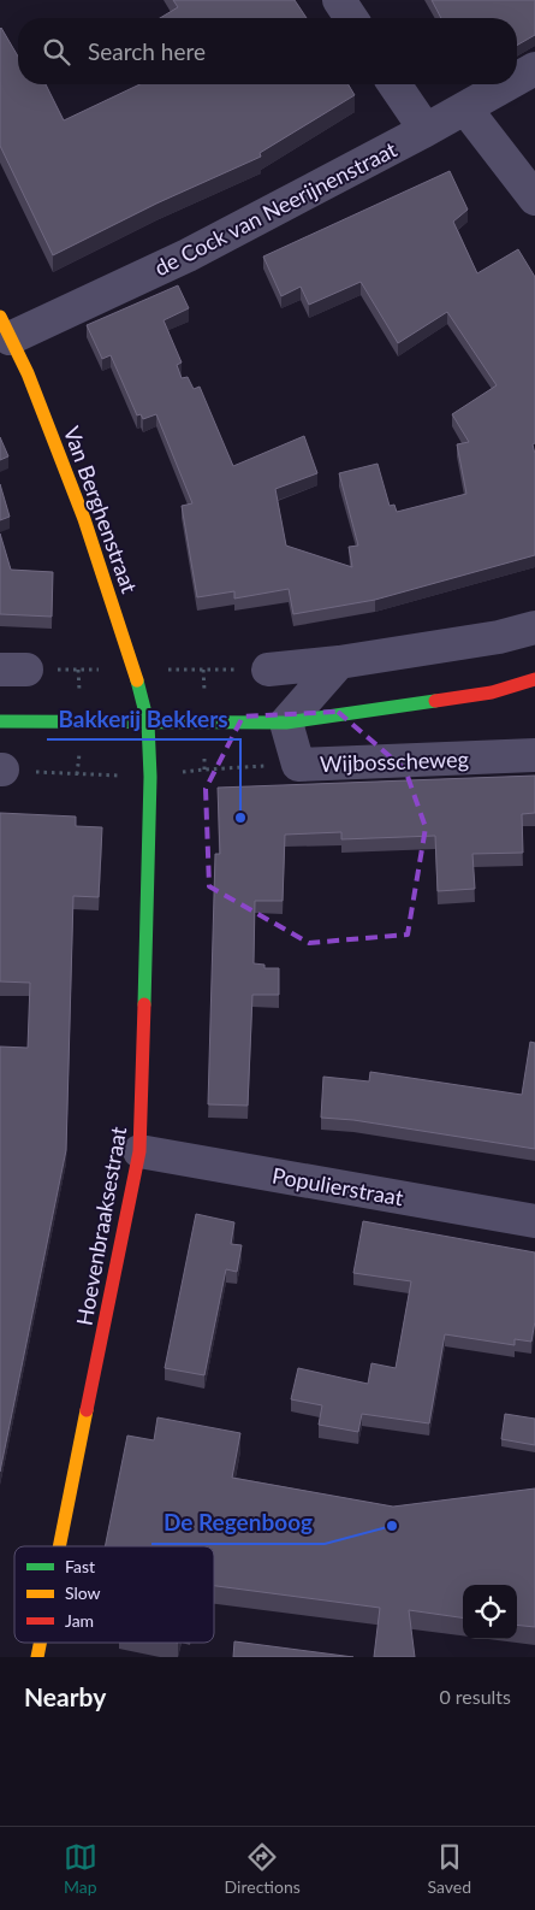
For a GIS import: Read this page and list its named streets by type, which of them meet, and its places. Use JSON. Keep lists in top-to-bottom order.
{
  "streets": {
    "street": [
      "de Cock van Neerijnenstraat",
      "Van Berghenstraat",
      "Wijbosscheweg",
      "Populierstraat",
      "Hoevenbraaksestraat"
    ]
  },
  "crossings": [
    ["de Cock van Neerijnenstraat", "Van Berghenstraat"],
    ["Van Berghenstraat", "Hoevenbraaksestraat"],
    ["Populierstraat", "Hoevenbraaksestraat"]
  ],
  "places": ["Bakkerij Bekkers", "De Regenboog"],
  "legend": ["Fast", "Slow", "Jam"],
  "page": {
    "search": "Search here",
    "heading": ["Nearby", "0 results"],
    "nav": ["Map", "Directions", "Saved"]
  }
}
